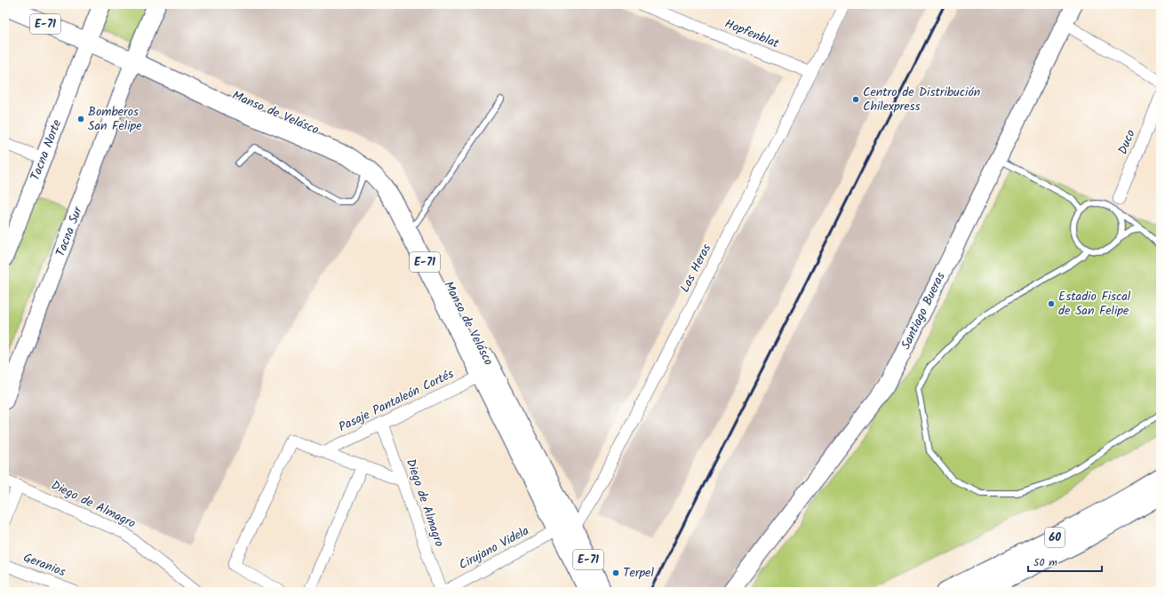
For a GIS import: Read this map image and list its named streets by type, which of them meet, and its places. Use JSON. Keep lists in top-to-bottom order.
{
  "streets": {
    "highway": ["60"],
    "main road": ["E-71", "Manso de Velásco"],
    "street": [
      "Hopfenblat",
      "Duco",
      "Tacna Norte",
      "Tacna Sur",
      "Las Heras",
      "Santiago Bueras",
      "Pasaje Pantaleón Cortés",
      "Diego de Almagro",
      "Cirujano Videla",
      "Geranios"
    ]
  },
  "crossings": [
    ["E-71", "Manso de Velásco"],
    ["E-71", "Tacna Norte"],
    ["E-71", "Tacna Sur"],
    ["Hopfenblat", "Las Heras"],
    ["Manso de Velásco", "Tacna Sur"],
    ["Manso de Velásco", "Las Heras"],
    ["Manso de Velásco", "Pasaje Pantaleón Cortés"],
    ["Manso de Velásco", "Cirujano Videla"],
    ["Las Heras", "Cirujano Videla"],
    ["Pasaje Pantaleón Cortés", "Diego de Almagro"]
  ],
  "places": [
    "Centro de Distribución Chilexpress",
    "Bomberos San Felipe",
    "Estadio Fiscal de San Felipe",
    "Terpel"
  ],
  "scale_bar": "50 m"
}
